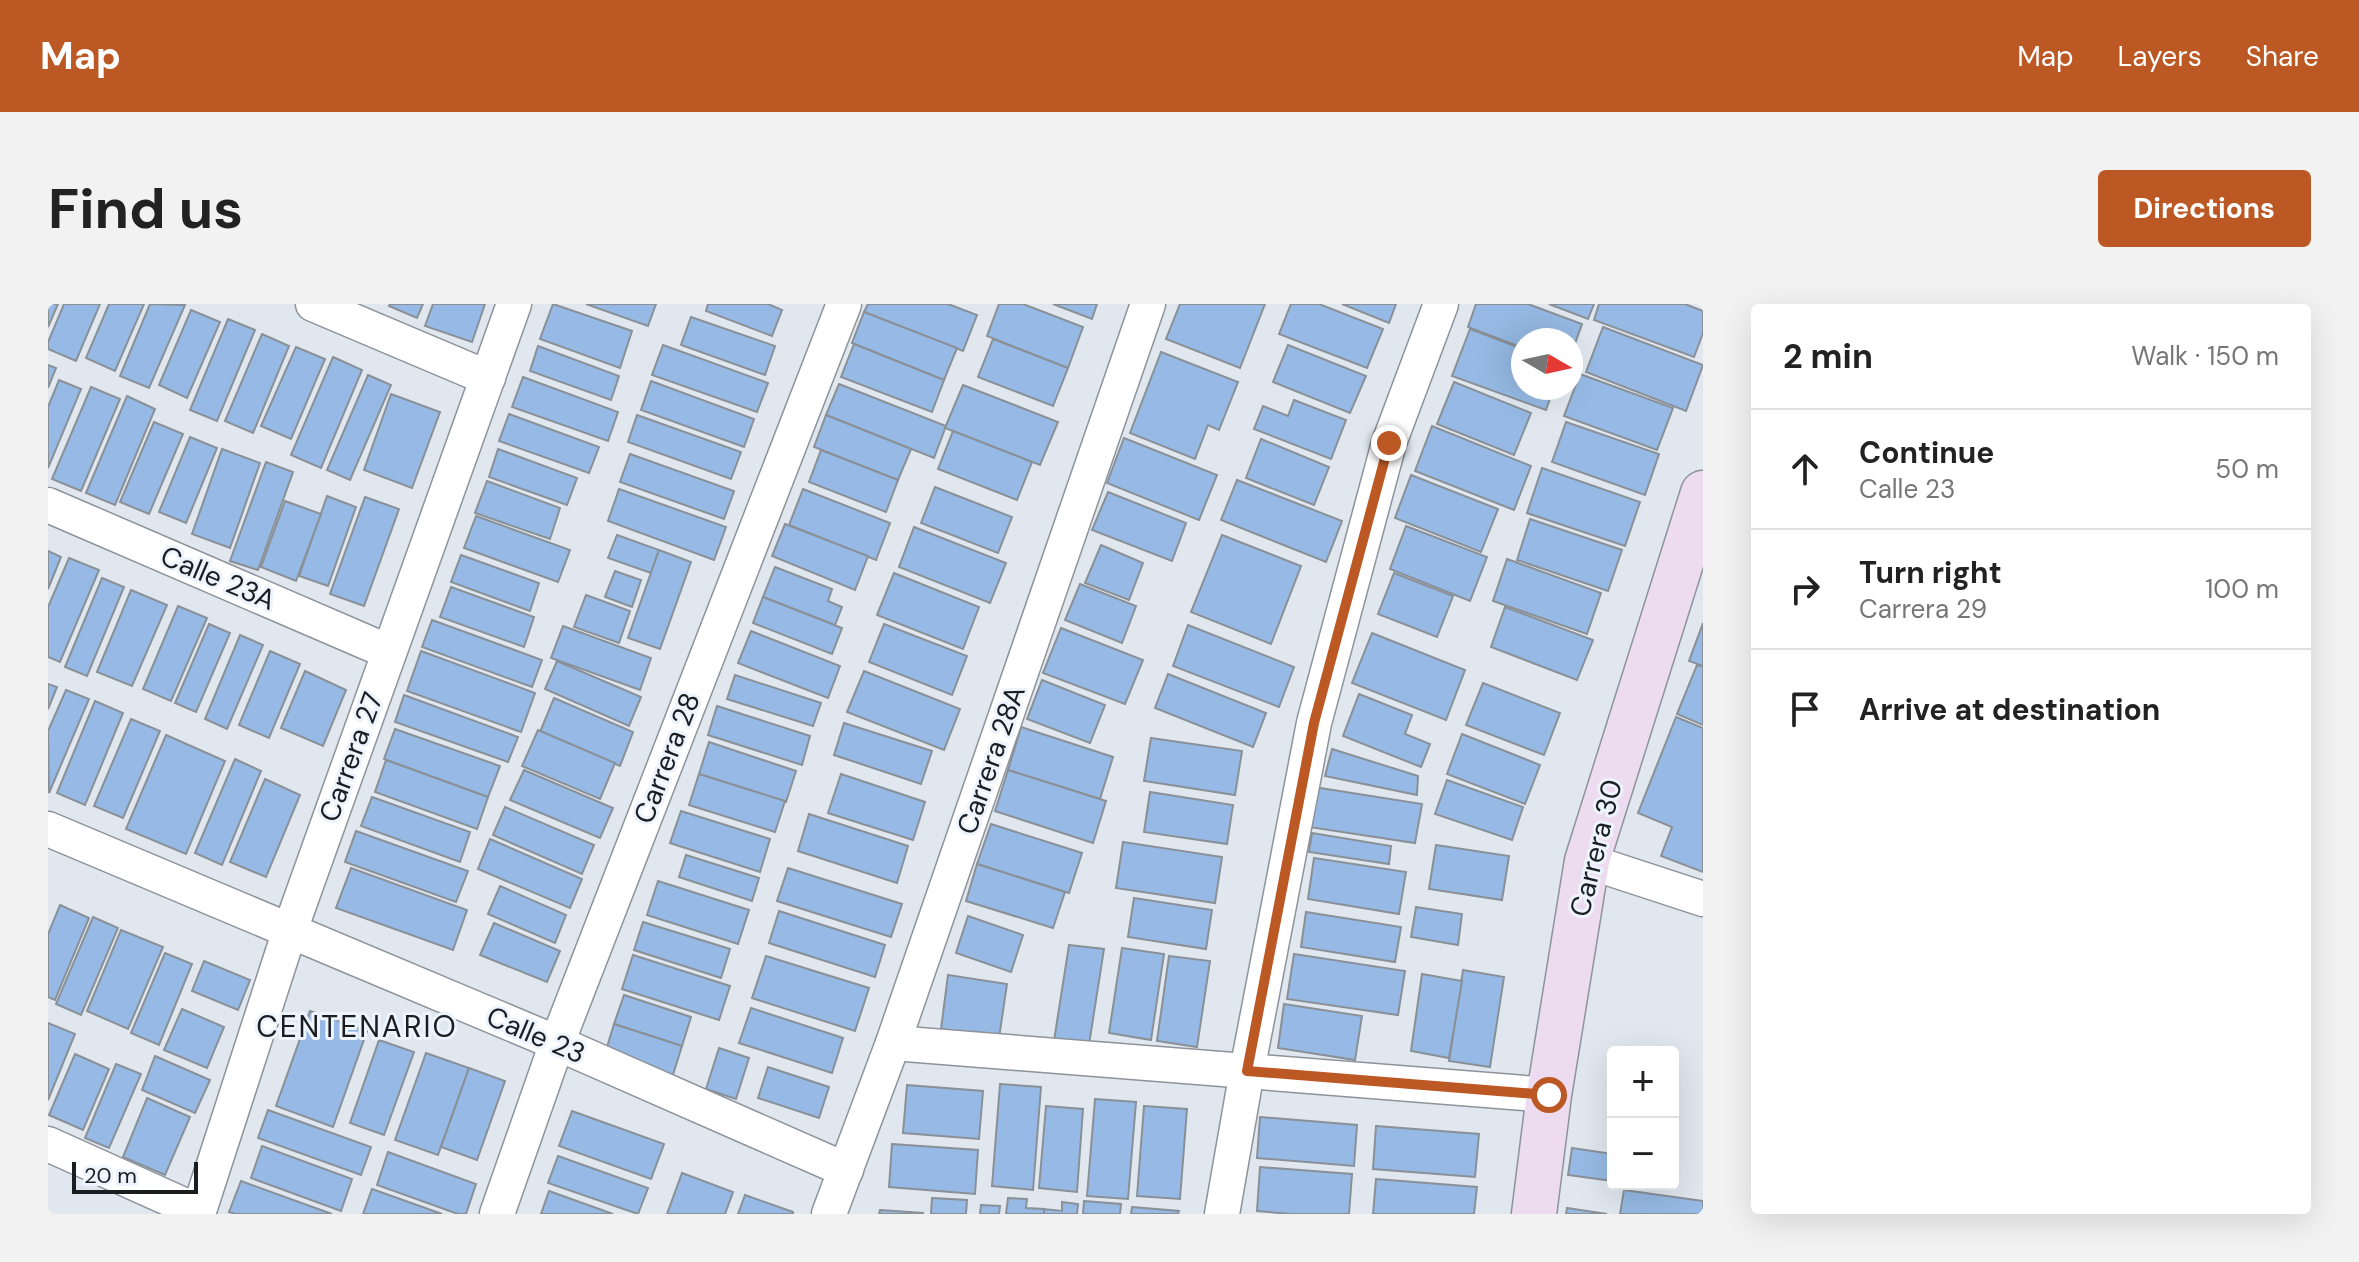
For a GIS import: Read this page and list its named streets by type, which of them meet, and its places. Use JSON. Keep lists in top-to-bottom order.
{
  "streets": {
    "street": [
      "Calle 23A",
      "Carrera 27",
      "Carrera 28",
      "Carrera 28A",
      "Carrera 30",
      "Calle 23"
    ]
  },
  "crossings": [
    ["Calle 23A", "Carrera 27"],
    ["Carrera 27", "Calle 23"],
    ["Carrera 28", "Calle 23"],
    ["Carrera 28A", "Calle 23"]
  ],
  "districts": ["CENTENARIO"],
  "scale_bar": "20 m",
  "north": "right",
  "page": {
    "header": "Map",
    "nav": ["Map", "Layers", "Share"],
    "buttons": "Directions",
    "title": "Find us",
    "heading": ["2 min", "Walk · 150 m"],
    "list": [
      ["Continue", "Calle 23", "50 m"],
      ["Turn right", "Carrera 29", "100 m"],
      "Arrive at destination"
    ],
    "map_buttons": ["+", "−"],
    "scale": "20 m"
  }
}
